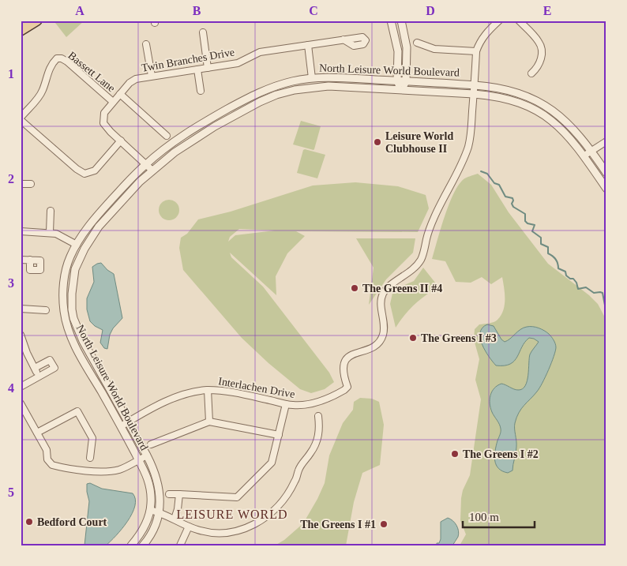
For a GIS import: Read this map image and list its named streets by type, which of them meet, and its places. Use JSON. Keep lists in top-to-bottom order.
{
  "streets": {
    "street": [
      "Twin Branches Drive",
      "North Leisure World Boulevard",
      "Bassett Lane",
      "Interlachen Drive"
    ]
  },
  "crossings": [
    ["Twin Branches Drive", "North Leisure World Boulevard"],
    ["Twin Branches Drive", "Bassett Lane"],
    ["North Leisure World Boulevard", "Interlachen Drive"]
  ],
  "districts": ["LEISURE WORLD"],
  "places": [
    "Leisure World Clubhouse II",
    "The Greens II #4",
    "The Greens I #3",
    "The Greens I #2",
    "Bedford Court",
    "The Greens I #1"
  ],
  "scale_bar": "100 m",
  "grid": {
    "columns": [
      "A",
      "B",
      "C",
      "D",
      "E"
    ],
    "rows": [
      "1",
      "2",
      "3",
      "4",
      "5"
    ]
  }
}
